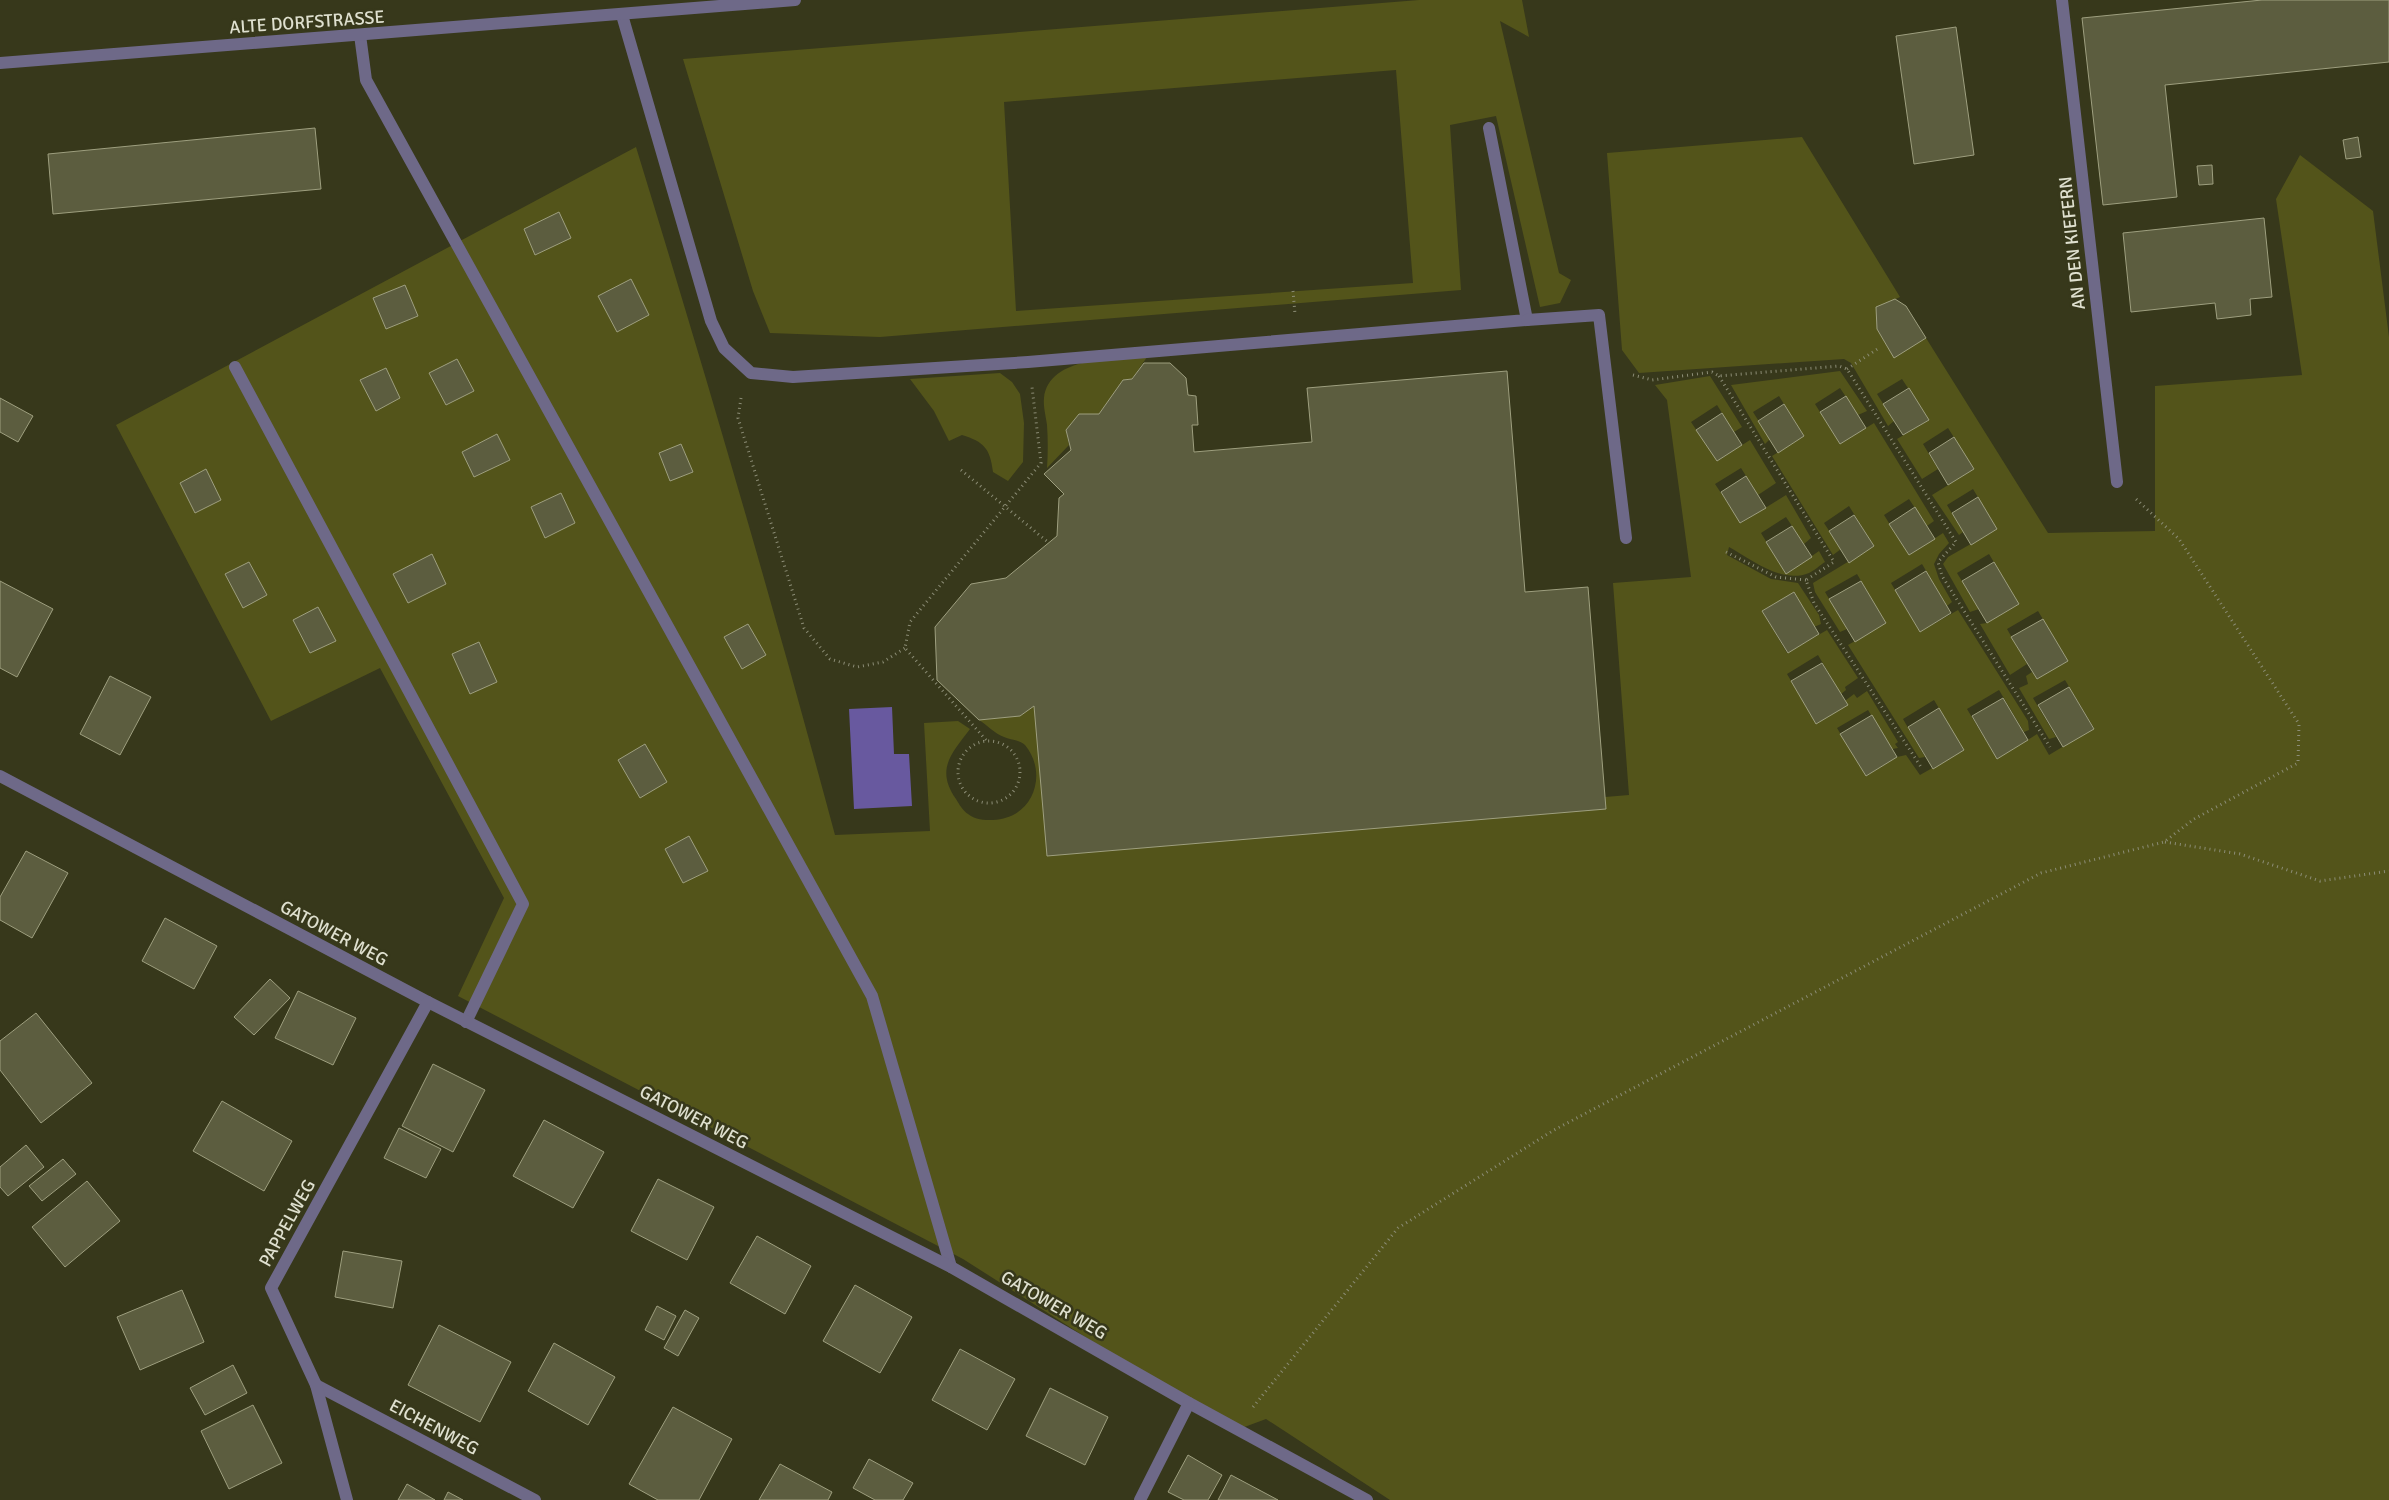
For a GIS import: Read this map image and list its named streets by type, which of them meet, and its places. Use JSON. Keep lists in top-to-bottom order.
{
  "streets": {
    "street": [
      "ALTE DORFSTRASSE",
      "AN DEN KIEFERN",
      "GATOWER WEG",
      "PAPPELWEG",
      "EICHENWEG"
    ]
  },
  "crossings": [
    ["GATOWER WEG", "PAPPELWEG"],
    ["PAPPELWEG", "EICHENWEG"]
  ]
}
